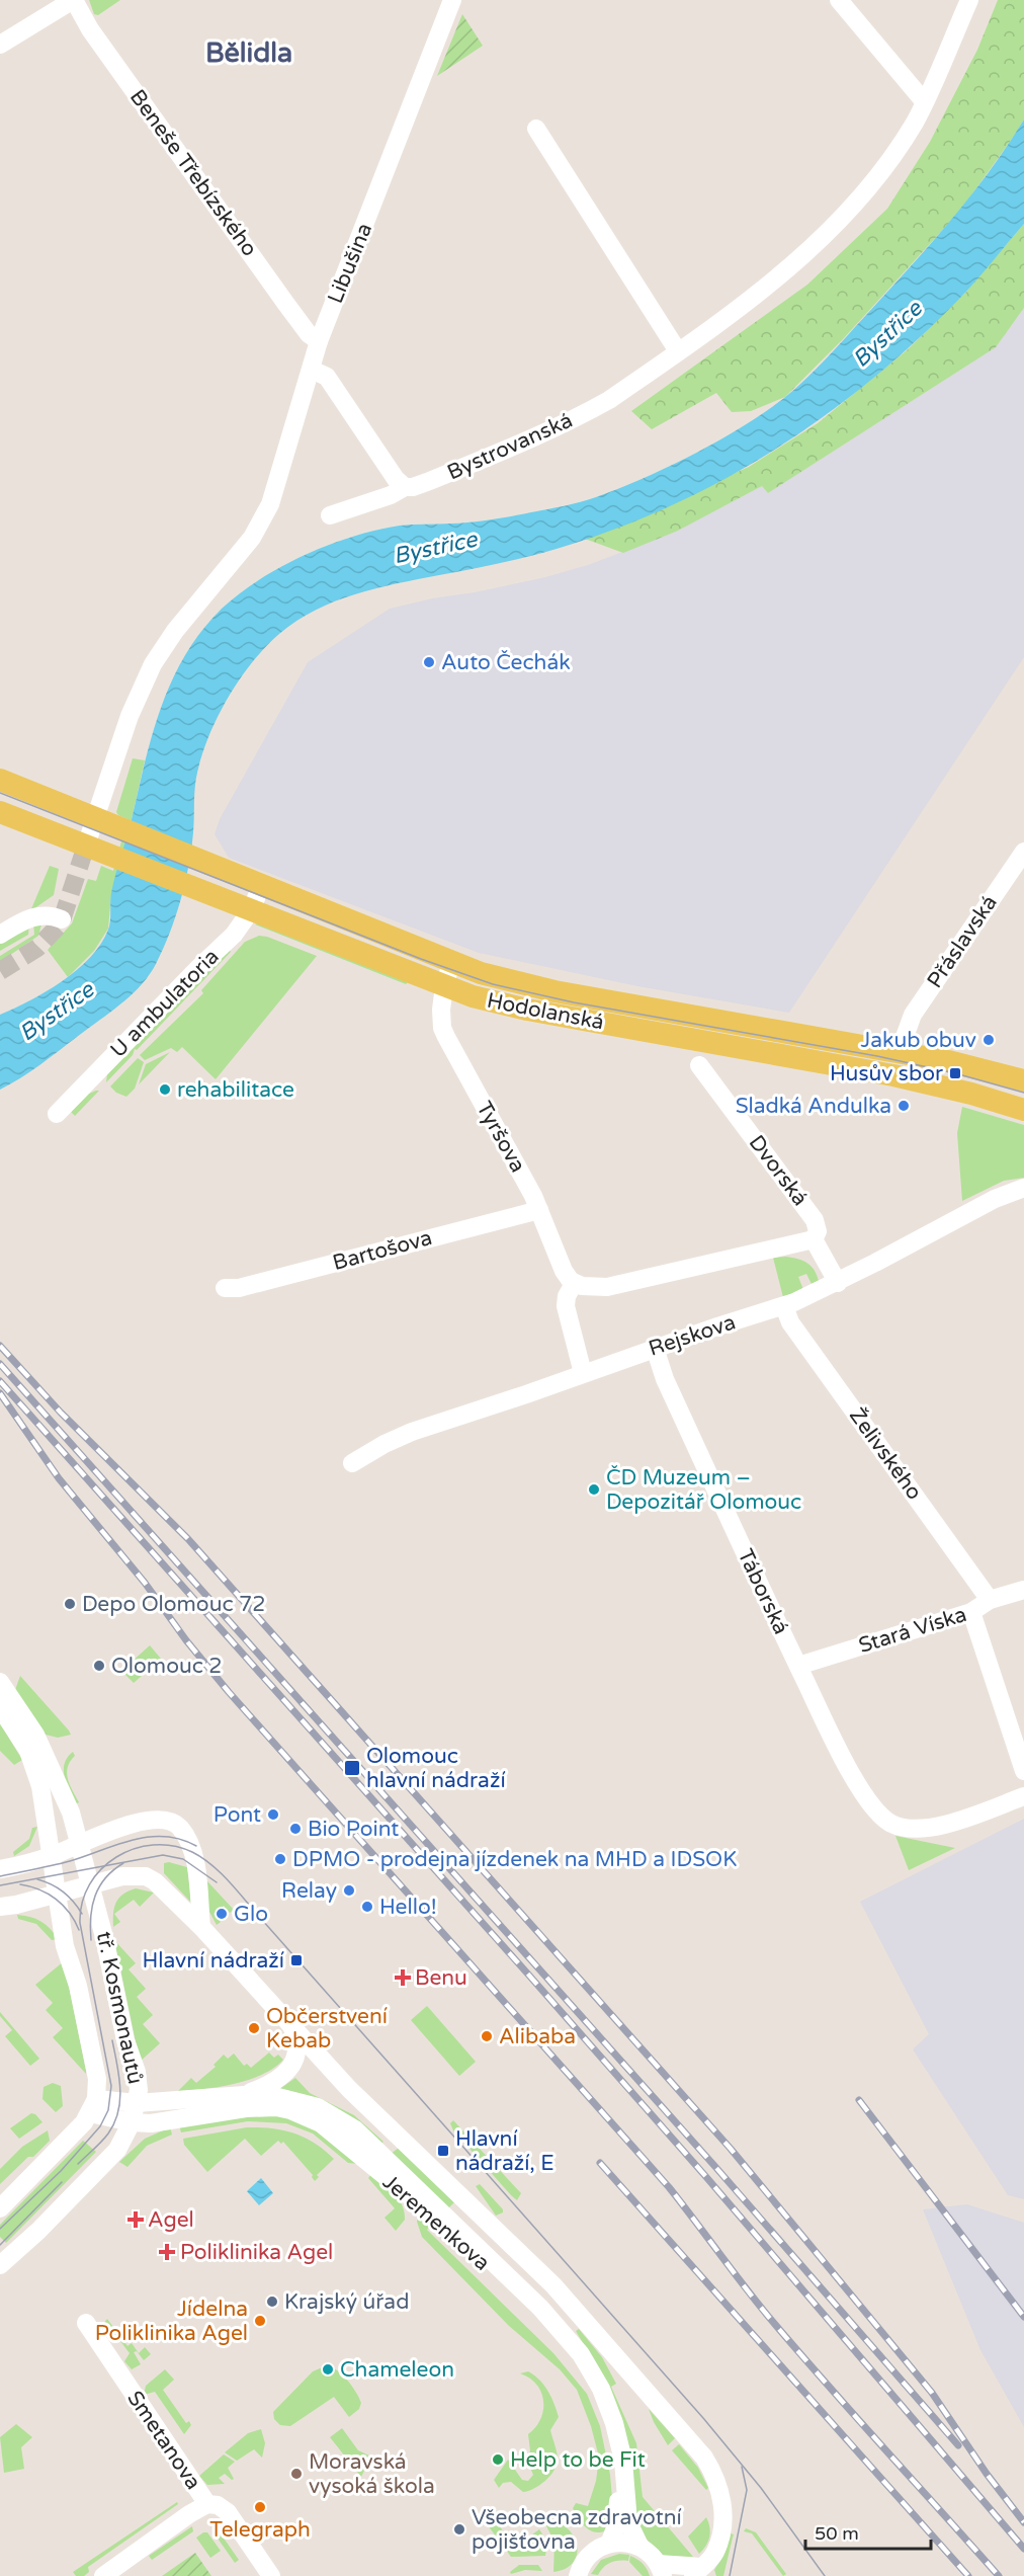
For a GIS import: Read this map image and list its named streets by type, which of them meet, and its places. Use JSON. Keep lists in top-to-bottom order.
{
  "streets": {
    "main road": ["Hodolanská"],
    "street": [
      "Beneše Třebízského",
      "Libušina",
      "Bystrovanská",
      "Přáslavská",
      "U ambulatoria",
      "Tyršova",
      "Dvorská",
      "Bartošova",
      "Rejskova",
      "Želivského",
      "Táborská",
      "Stará Víska",
      "tř. Kosmonautů",
      "Jeremenkova",
      "Smetanova"
    ]
  },
  "crossings": [
    ["Beneše Třebízského", "Libušina"],
    ["U ambulatoria", "Hodolanská"],
    ["Hodolanská", "Tyršova"],
    ["Tyršova", "Bartošova"],
    ["Dvorská", "Rejskova"],
    ["Rejskova", "Želivského"],
    ["Rejskova", "Táborská"],
    ["Želivského", "Stará Víska"],
    ["Táborská", "Stará Víska"],
    ["tř. Kosmonautů", "Jeremenkova"]
  ],
  "districts": ["Bělidla"],
  "water": ["Bystřice"],
  "places": {
    "other": [
      "Auto Čechák",
      "Jakub obuv",
      "rehabilitace",
      "Sladká Andulka",
      "ČD Muzeum – Depozitář Olomouc",
      "Depo Olomouc 72",
      "Olomouc 2",
      "Pont",
      "Bio Point",
      "DPMO - prodejna jízdenek na MHD a IDSOK",
      "Relay",
      "Hello!",
      "Glo",
      "Občerstvení Kebab",
      "Alibaba",
      "Krajský úřad",
      "Jídelna Poliklinika Agel",
      "Chameleon",
      "Help to be Fit",
      "Moravská vysoká škola",
      "Telegraph",
      "Všeobecna zdravotní pojišťovna"
    ],
    "transit": [
      "Husův sbor",
      "Olomouc hlavní nádraží",
      "Hlavní nádraží",
      "Hlavní nádraží, E"
    ],
    "health": ["Benu", "Agel", "Poliklinika Agel"]
  },
  "scale_bar": "50 m"
}
